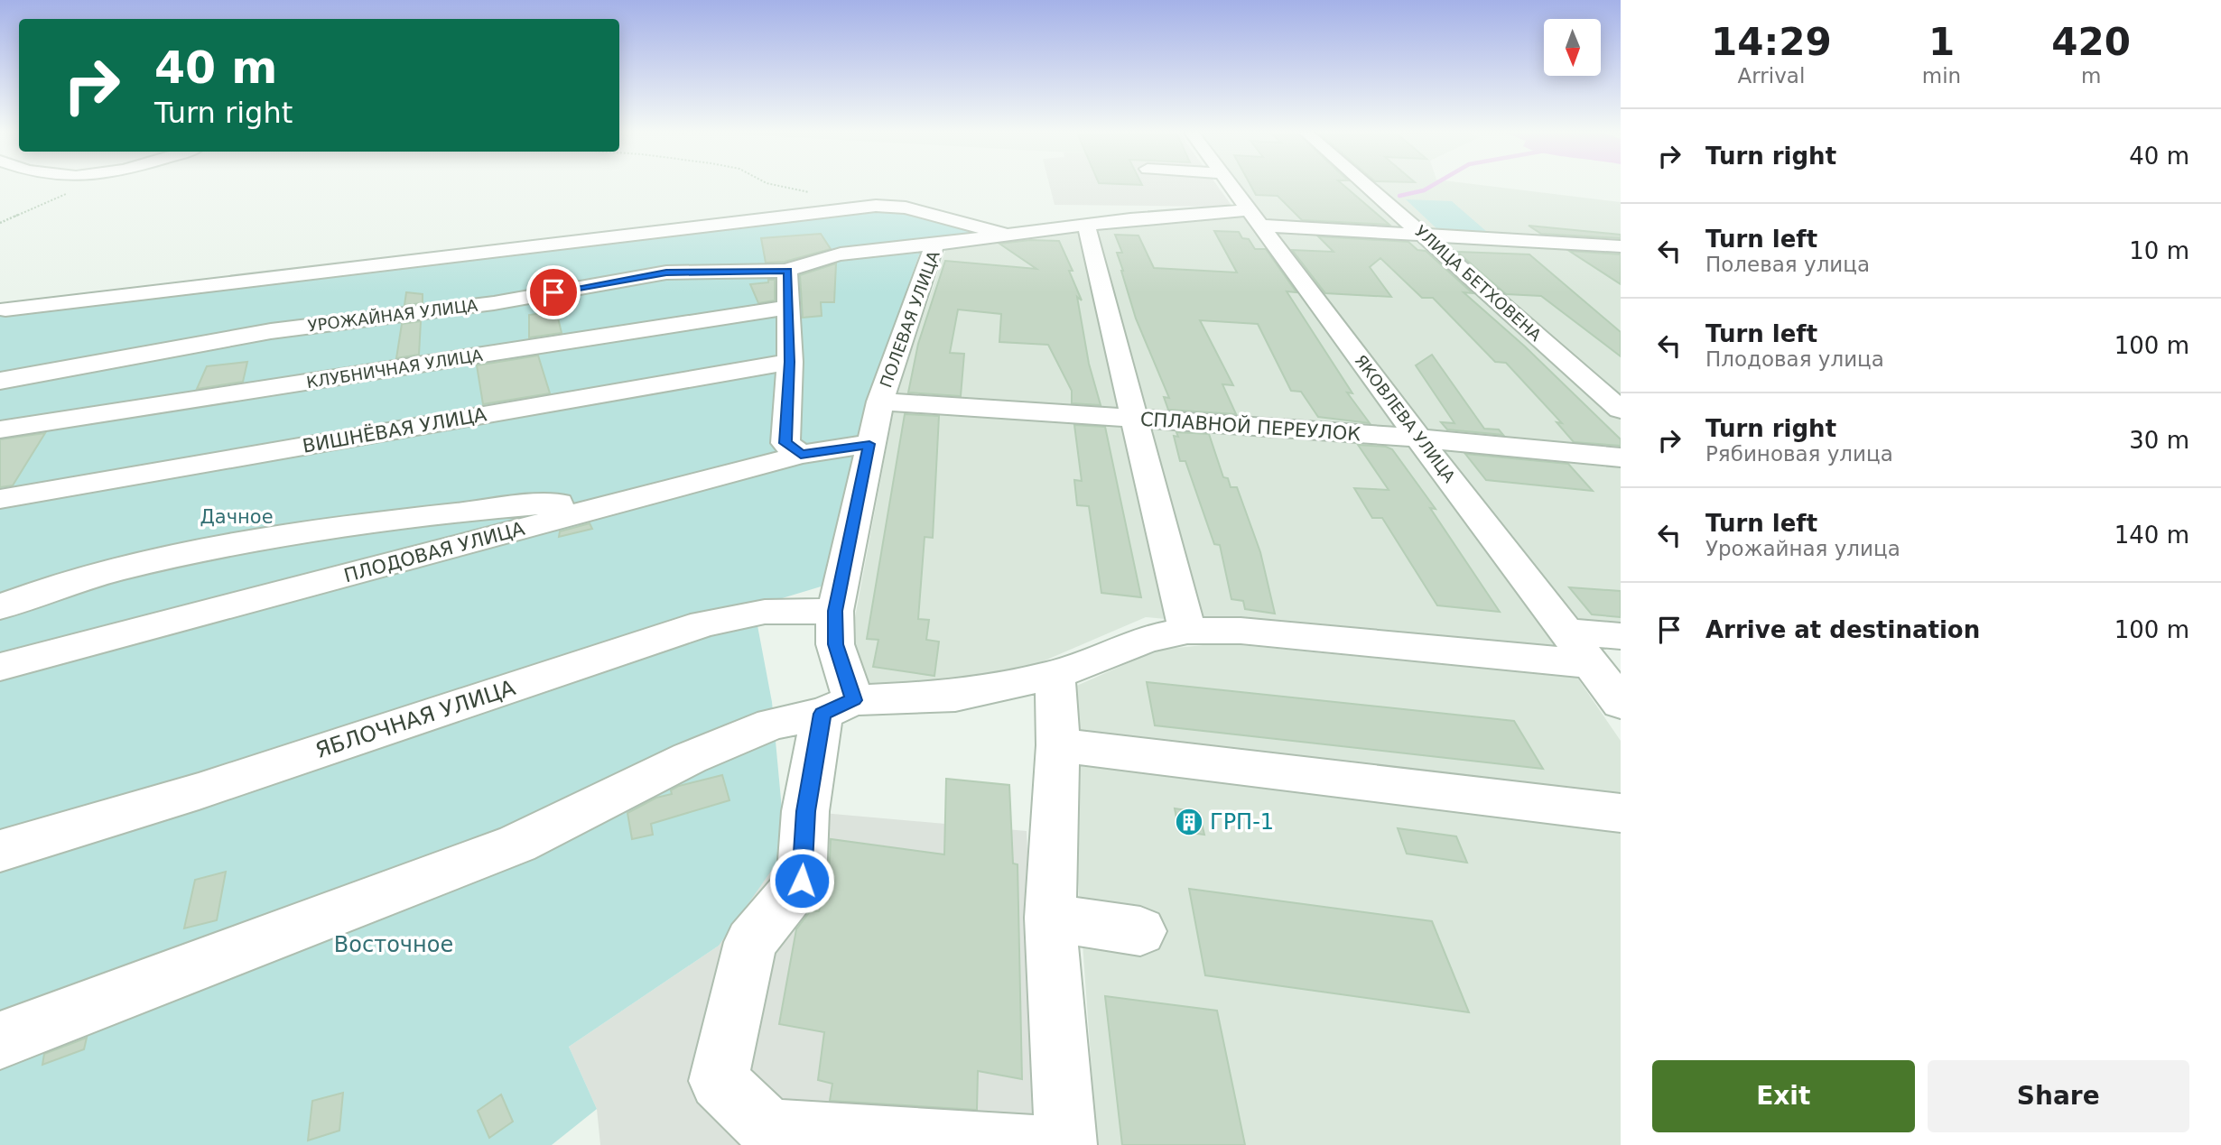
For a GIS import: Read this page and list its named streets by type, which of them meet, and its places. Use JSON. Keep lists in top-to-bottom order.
{
  "streets": {
    "street": [
      "УЛИЦА БЕТХОВЕНА",
      "УРОЖАЙНАЯ УЛИЦА",
      "ПОЛЕВАЯ УЛИЦА",
      "КЛУБНИЧНАЯ УЛИЦА",
      "ЯКОВЛЕВА УЛИЦА",
      "СПЛАВНОЙ ПЕРЕУЛОК",
      "ВИШНЁВАЯ УЛИЦА",
      "ПЛОДОВАЯ УЛИЦА",
      "ЯБЛОЧНАЯ УЛИЦА"
    ]
  },
  "crossings": [
    ["УЛИЦА БЕТХОВЕНА", "ПОЛЕВАЯ УЛИЦА"],
    ["ПОЛЕВАЯ УЛИЦА", "ЯКОВЛЕВА УЛИЦА"],
    ["ПОЛЕВАЯ УЛИЦА", "СПЛАВНОЙ ПЕРЕУЛОК"],
    ["ПОЛЕВАЯ УЛИЦА", "ПЛОДОВАЯ УЛИЦА"],
    ["ПОЛЕВАЯ УЛИЦА", "ЯБЛОЧНАЯ УЛИЦА"],
    ["ЯКОВЛЕВА УЛИЦА", "СПЛАВНОЙ ПЕРЕУЛОК"]
  ],
  "parks": ["Дачное", "Восточное"],
  "places": {
    "building": ["ГРП-1"]
  },
  "north": "bottom",
  "page": {
    "eta": [
      "14:29",
      "Arrival",
      "1",
      "min",
      "420",
      "m"
    ],
    "turn": ["40 m", "Turn right"],
    "list": [
      {
        "name": "Turn right",
        "value": "40 m"
      },
      {
        "name": "Turn left",
        "note": "Полевая улица",
        "value": "10 m"
      },
      {
        "name": "Turn left",
        "note": "Плодовая улица",
        "value": "100 m"
      },
      {
        "name": "Turn right",
        "note": "Рябиновая улица",
        "value": "30 m"
      },
      {
        "name": "Turn left",
        "note": "Урожайная улица",
        "value": "140 m"
      },
      {
        "name": "Arrive at destination",
        "value": "100 m"
      }
    ],
    "buttons": ["Exit", "Share"]
  }
}
